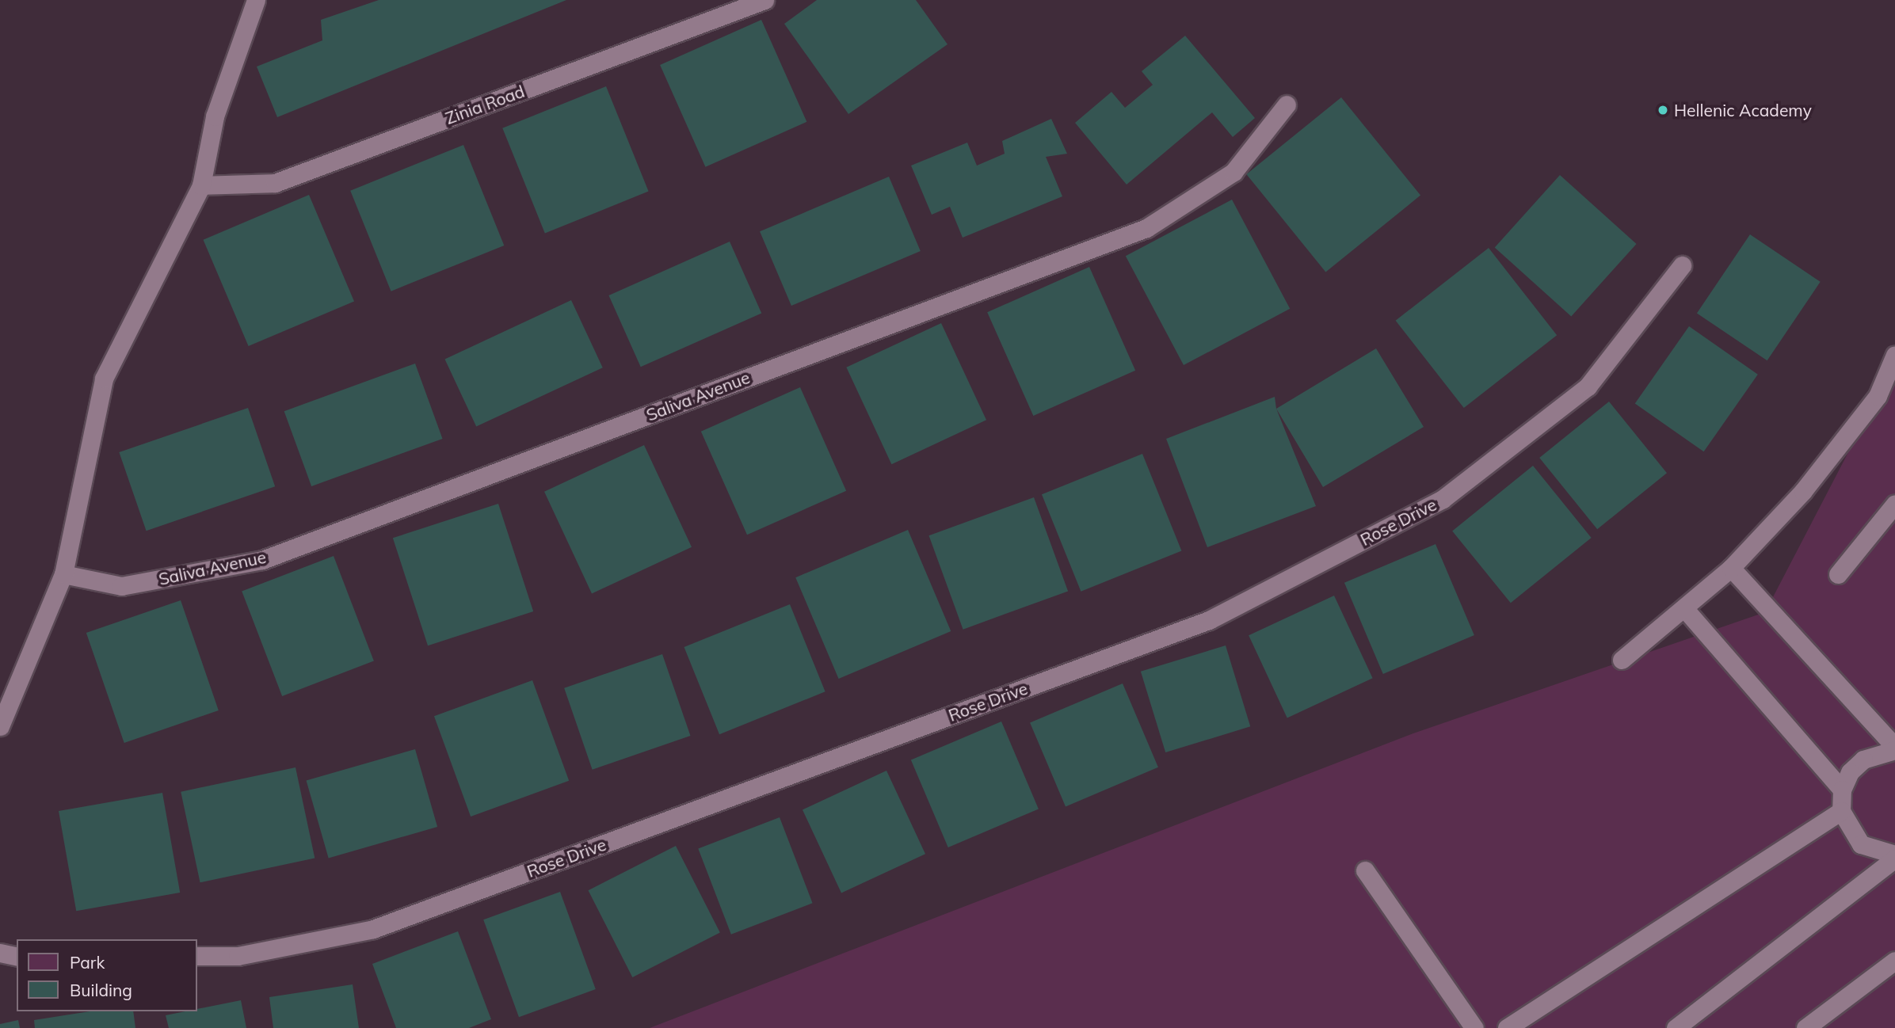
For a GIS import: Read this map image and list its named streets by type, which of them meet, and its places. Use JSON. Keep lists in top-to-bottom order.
{
  "streets": {
    "lane": ["Zinia Road", "Saliva Avenue", "Rose Drive"]
  },
  "places": ["Hellenic Academy"],
  "legend": ["Park", "Building"]
}
